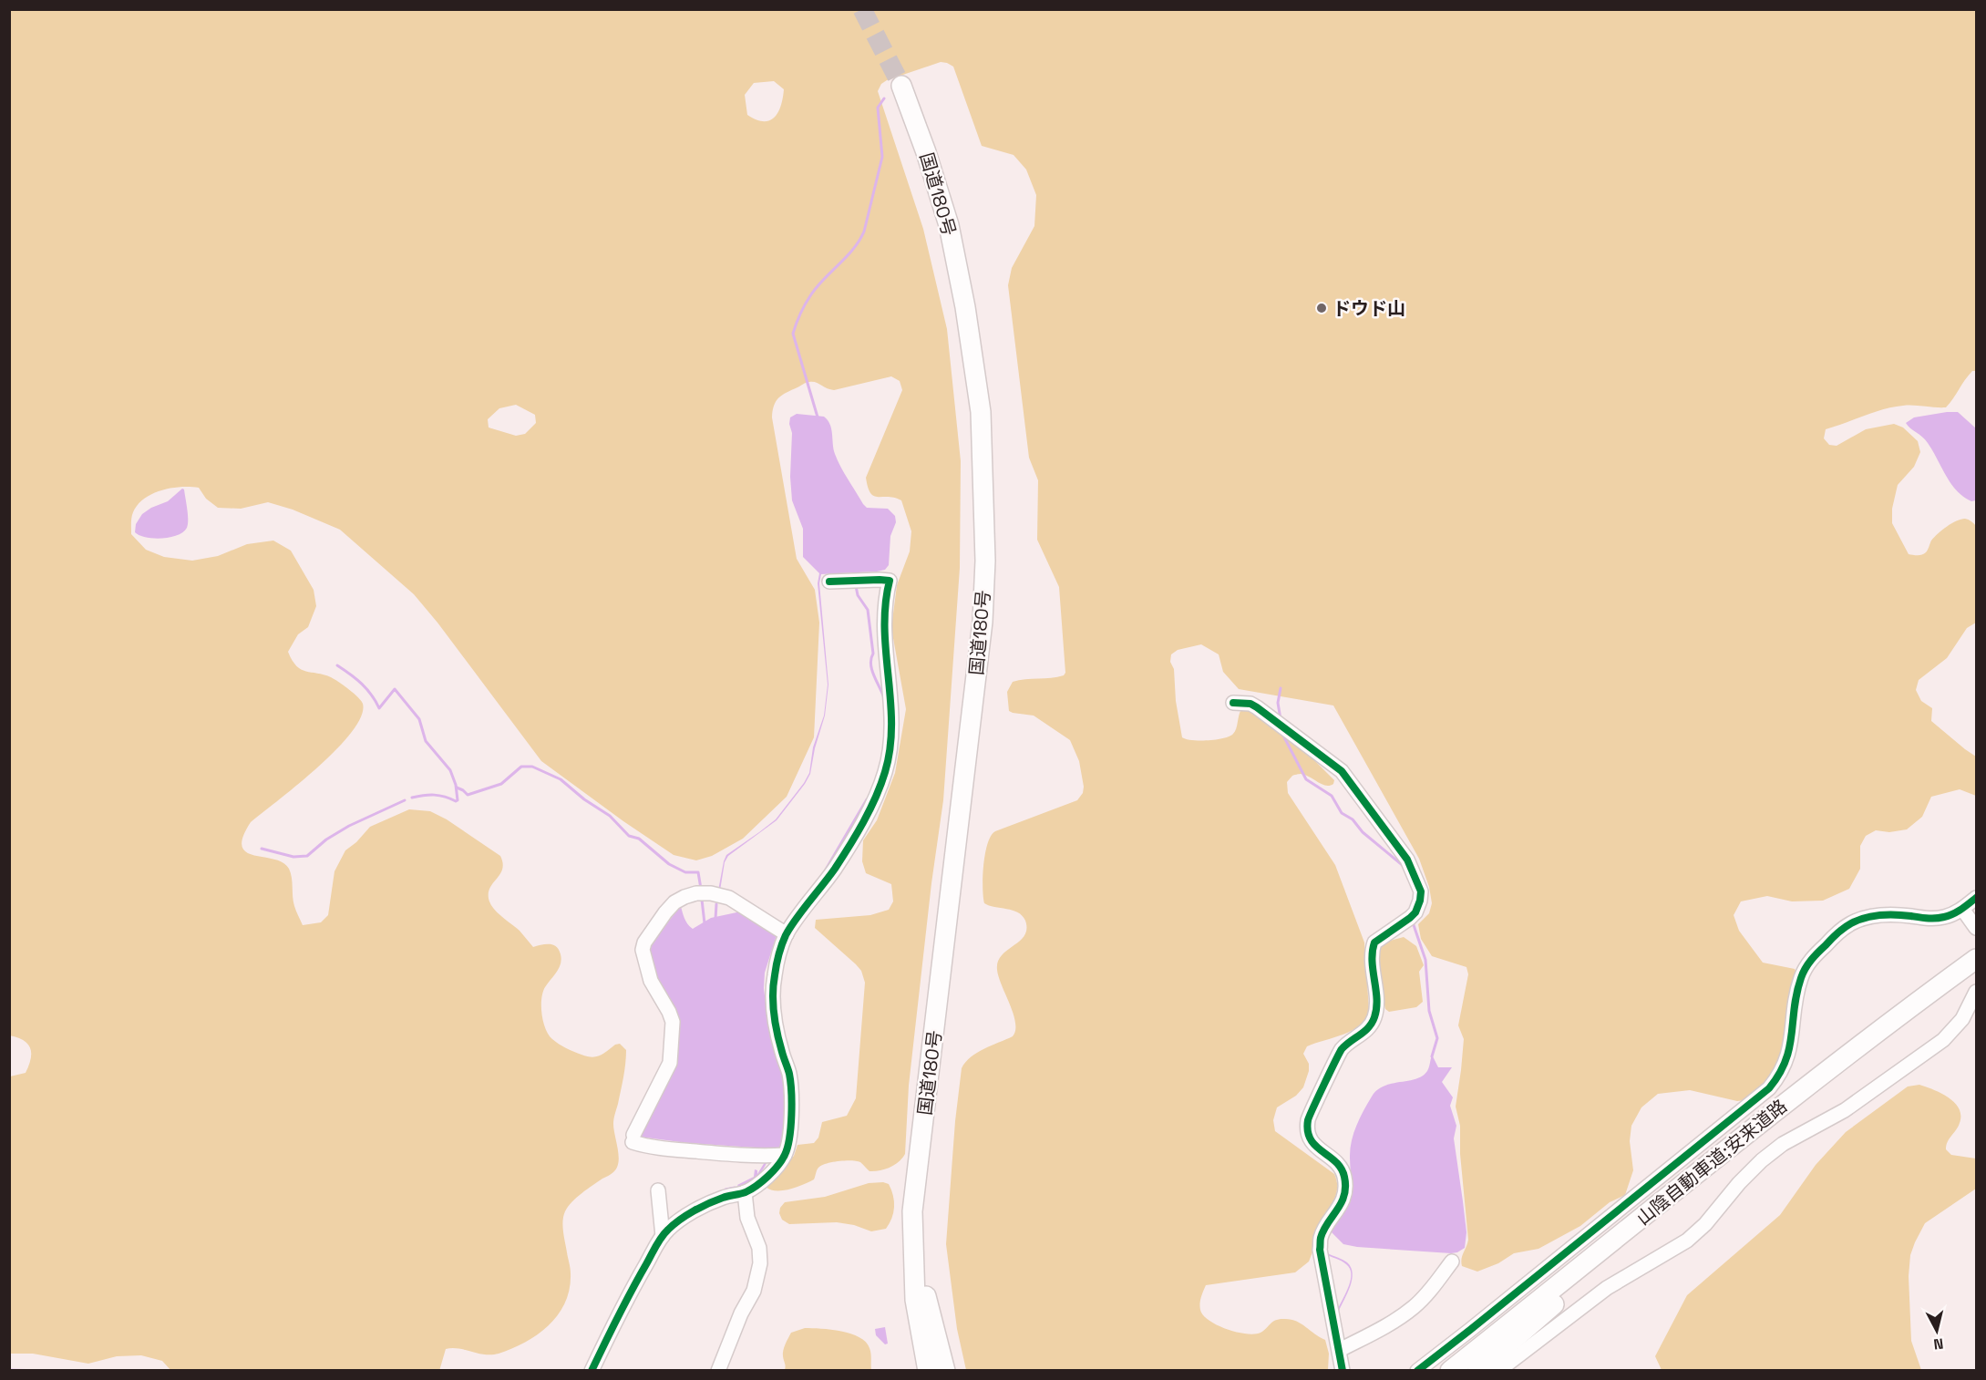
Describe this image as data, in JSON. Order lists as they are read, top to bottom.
{
  "streets": {
    "highway": ["国道180号", "山陰自動車道;安来道路"]
  },
  "places": ["ドウド山"],
  "north": "bottom"
}
